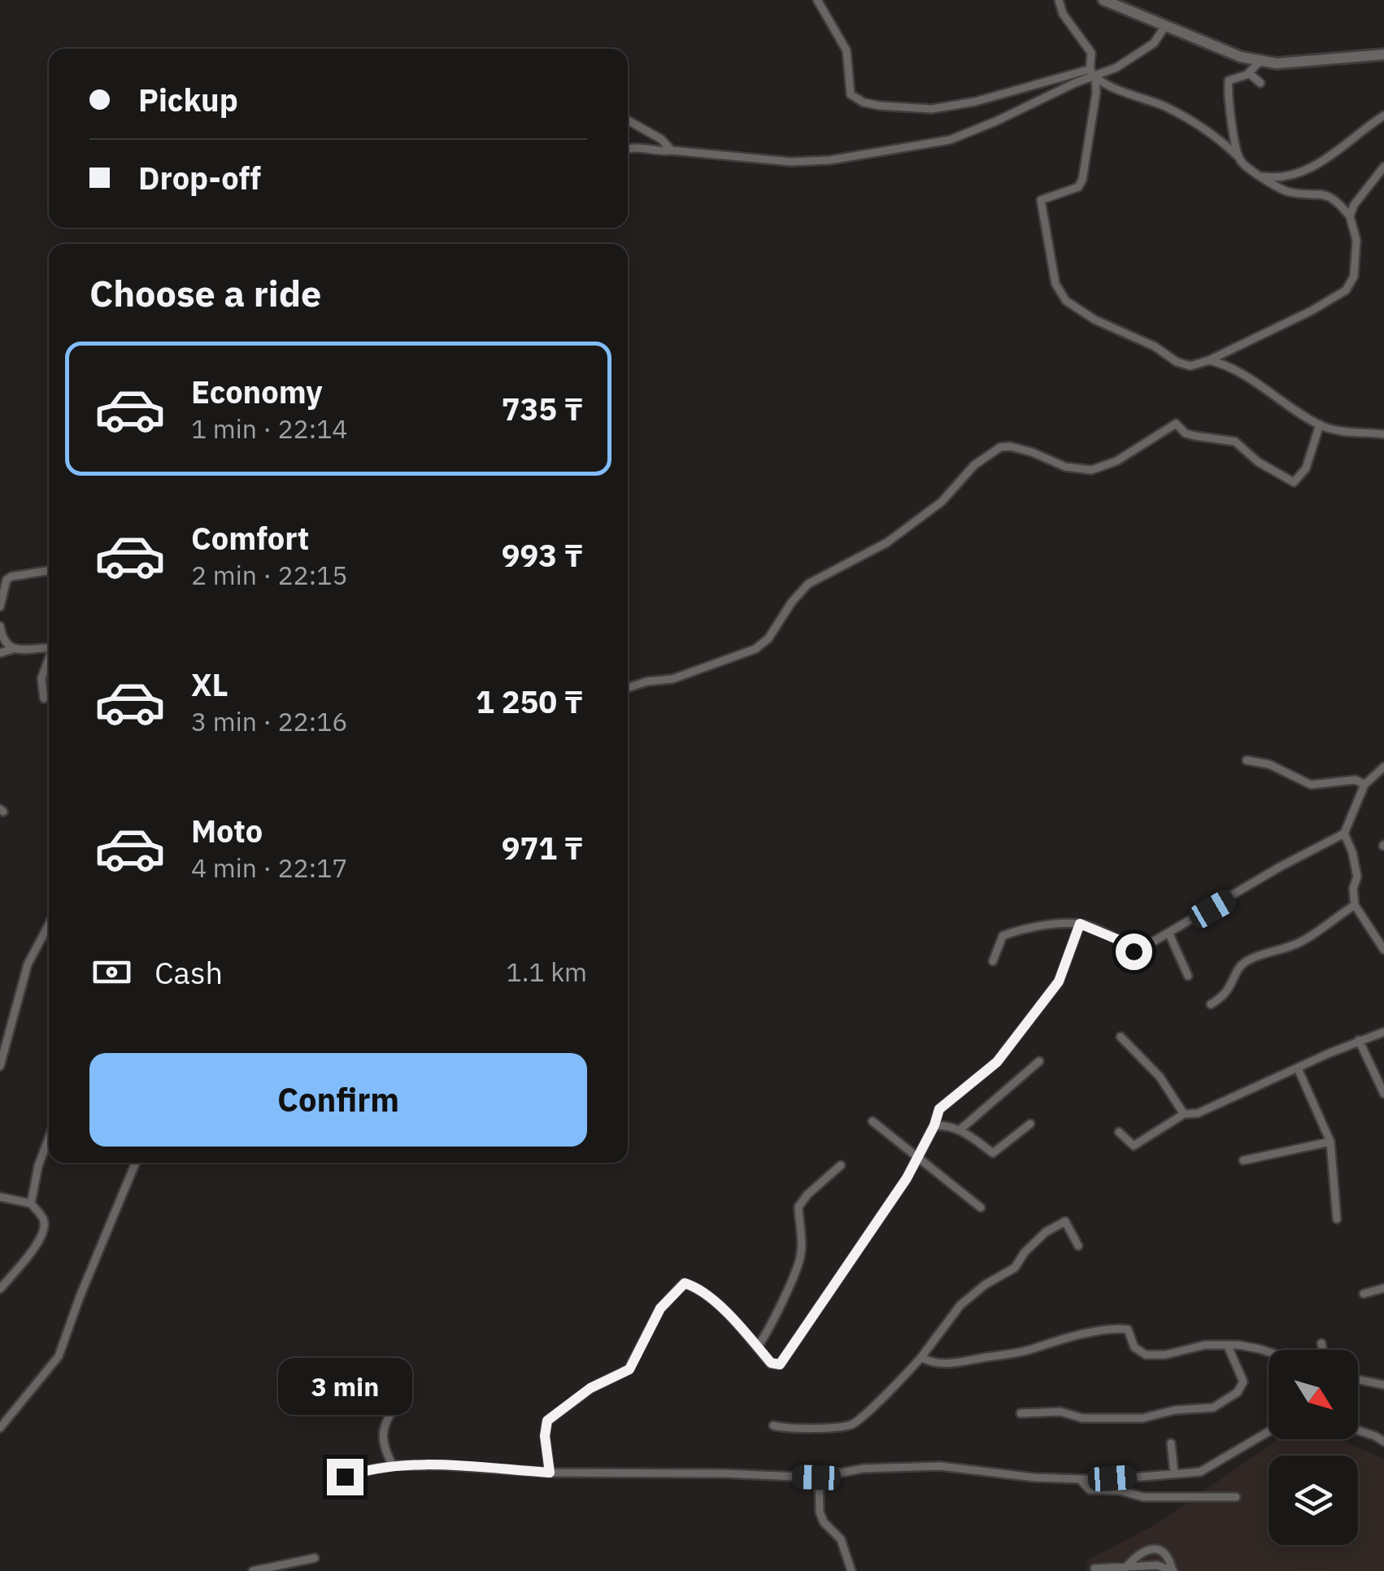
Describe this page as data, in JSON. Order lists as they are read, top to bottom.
{
  "north": "bottom right",
  "page": {
    "banner": ["Pickup", "Drop-off"],
    "heading": "Choose a ride",
    "list": [
      {
        "name": "Economy",
        "note": "1 min · 22:14",
        "value": "735 ₸"
      },
      {
        "name": "Comfort",
        "note": "2 min · 22:15",
        "value": "993 ₸"
      },
      {
        "name": "XL",
        "note": "3 min · 22:16",
        "value": "1 250 ₸"
      },
      {
        "name": "Moto",
        "note": "4 min · 22:17",
        "value": "971 ₸"
      }
    ],
    "pay": ["Cash", "1.1 km"],
    "buttons": "Confirm",
    "bubble": "3 min"
  }
}
